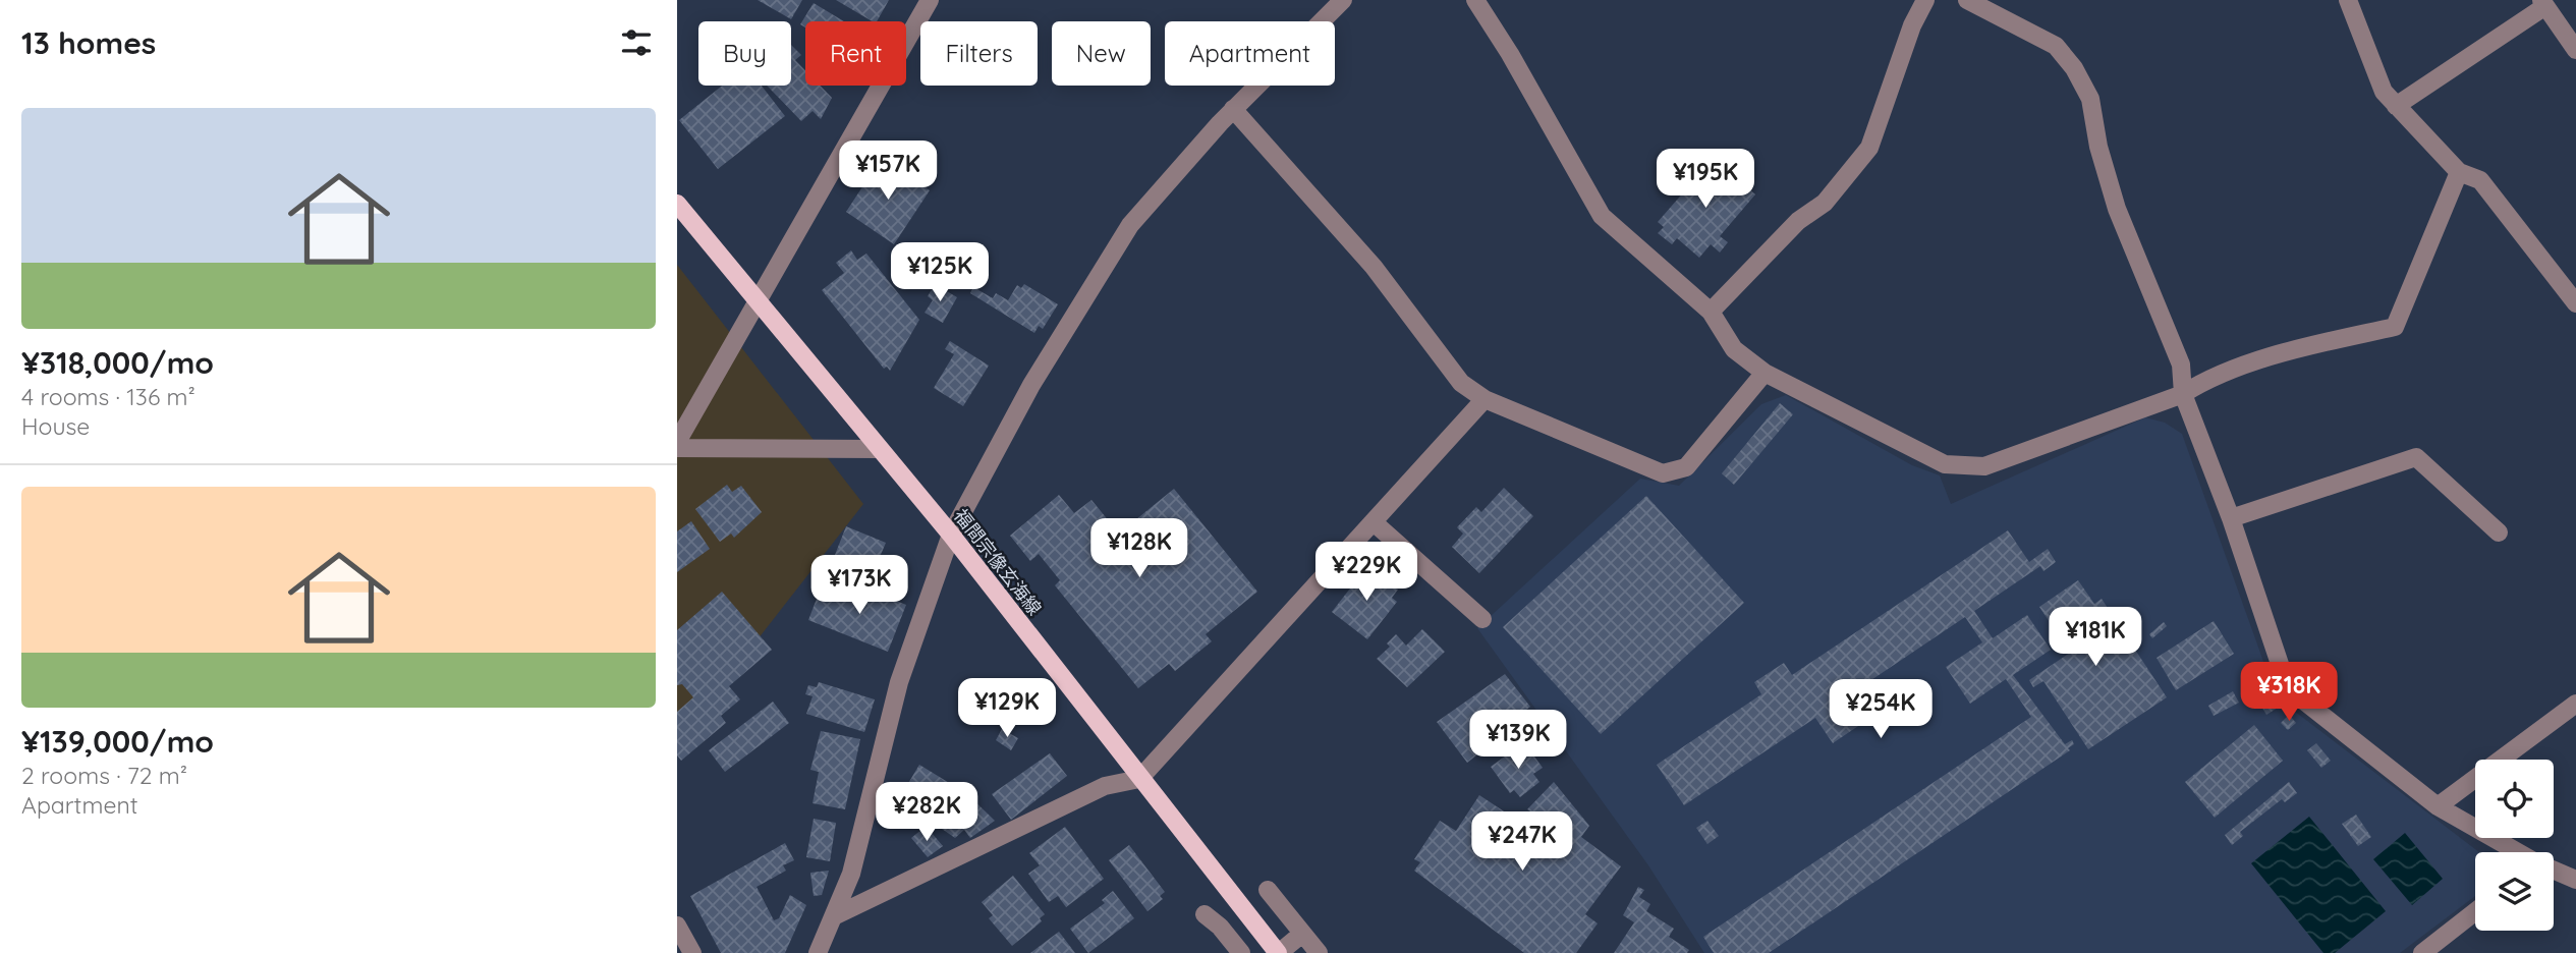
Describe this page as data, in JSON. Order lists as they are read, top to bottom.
{
  "streets": {
    "main road": ["福間宗像玄海線"]
  },
  "page": {
    "heading": "13 homes",
    "chip": [
      "Buy",
      "Rent",
      "Filters",
      "New",
      "Apartment"
    ],
    "list": [
      {
        "name": "¥318,000/mo",
        "note": "4 rooms · 136 m² · House"
      },
      {
        "name": "¥139,000/mo",
        "note": "2 rooms · 72 m² · Apartment"
      }
    ],
    "price": [
      "¥157K",
      "¥195K",
      "¥125K",
      "¥128K",
      "¥229K",
      "¥173K",
      "¥181K",
      "¥318K",
      "¥129K",
      "¥254K",
      "¥139K",
      "¥282K",
      "¥247K"
    ]
  }
}
